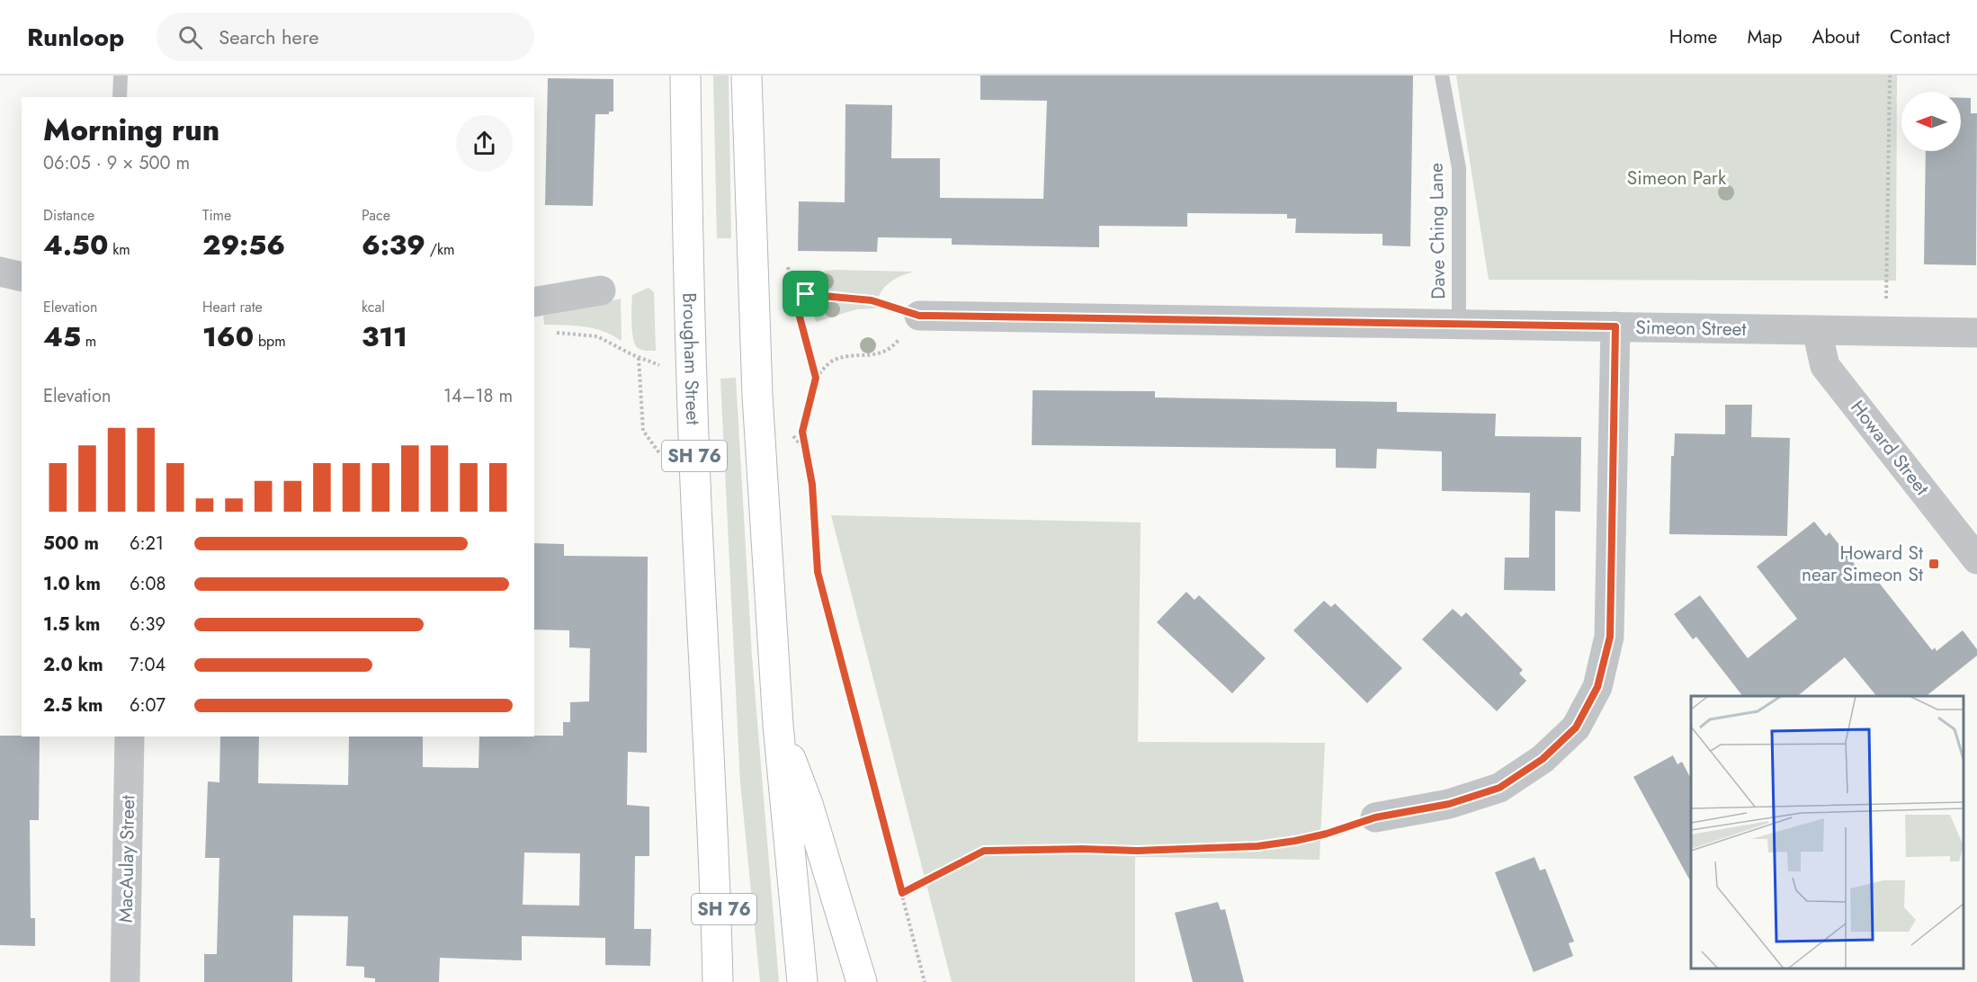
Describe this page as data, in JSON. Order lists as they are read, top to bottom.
{
  "streets": {
    "highway": ["Brougham Street", "SH 76"],
    "street": ["Simeon Street", "Howard Street", "MacAulay Street"],
    "lane": ["Dave Ching Lane"]
  },
  "crossings": [
    ["Dave Ching Lane", "Simeon Street"],
    ["Simeon Street", "Howard Street"],
    ["Brougham Street", "SH 76"]
  ],
  "parks": ["Simeon Park"],
  "places": {
    "transit": ["Howard St near Simeon St"]
  },
  "north": "left",
  "page": {
    "header": "Runloop",
    "search": "Search here",
    "nav": [
      "Home",
      "Map",
      "About",
      "Contact"
    ],
    "heading": ["Morning run", "06:05 · 9 × 500 m"],
    "stats": [
      ["Distance", "4.50 km"],
      ["Time", "29:56"],
      ["Pace", "6:39 /km"],
      ["Elevation", "45 m"],
      ["Heart rate", "160 bpm"],
      ["kcal", "311"]
    ],
    "chart": ["Elevation", "14–18 m"],
    "list": [
      {
        "name": "500 m",
        "note": "6:21"
      },
      {
        "name": "1.0 km",
        "note": "6:08"
      },
      {
        "name": "1.5 km",
        "note": "6:39"
      },
      {
        "name": "2.0 km",
        "note": "7:04"
      },
      {
        "name": "2.5 km",
        "note": "6:07"
      }
    ]
  }
}
